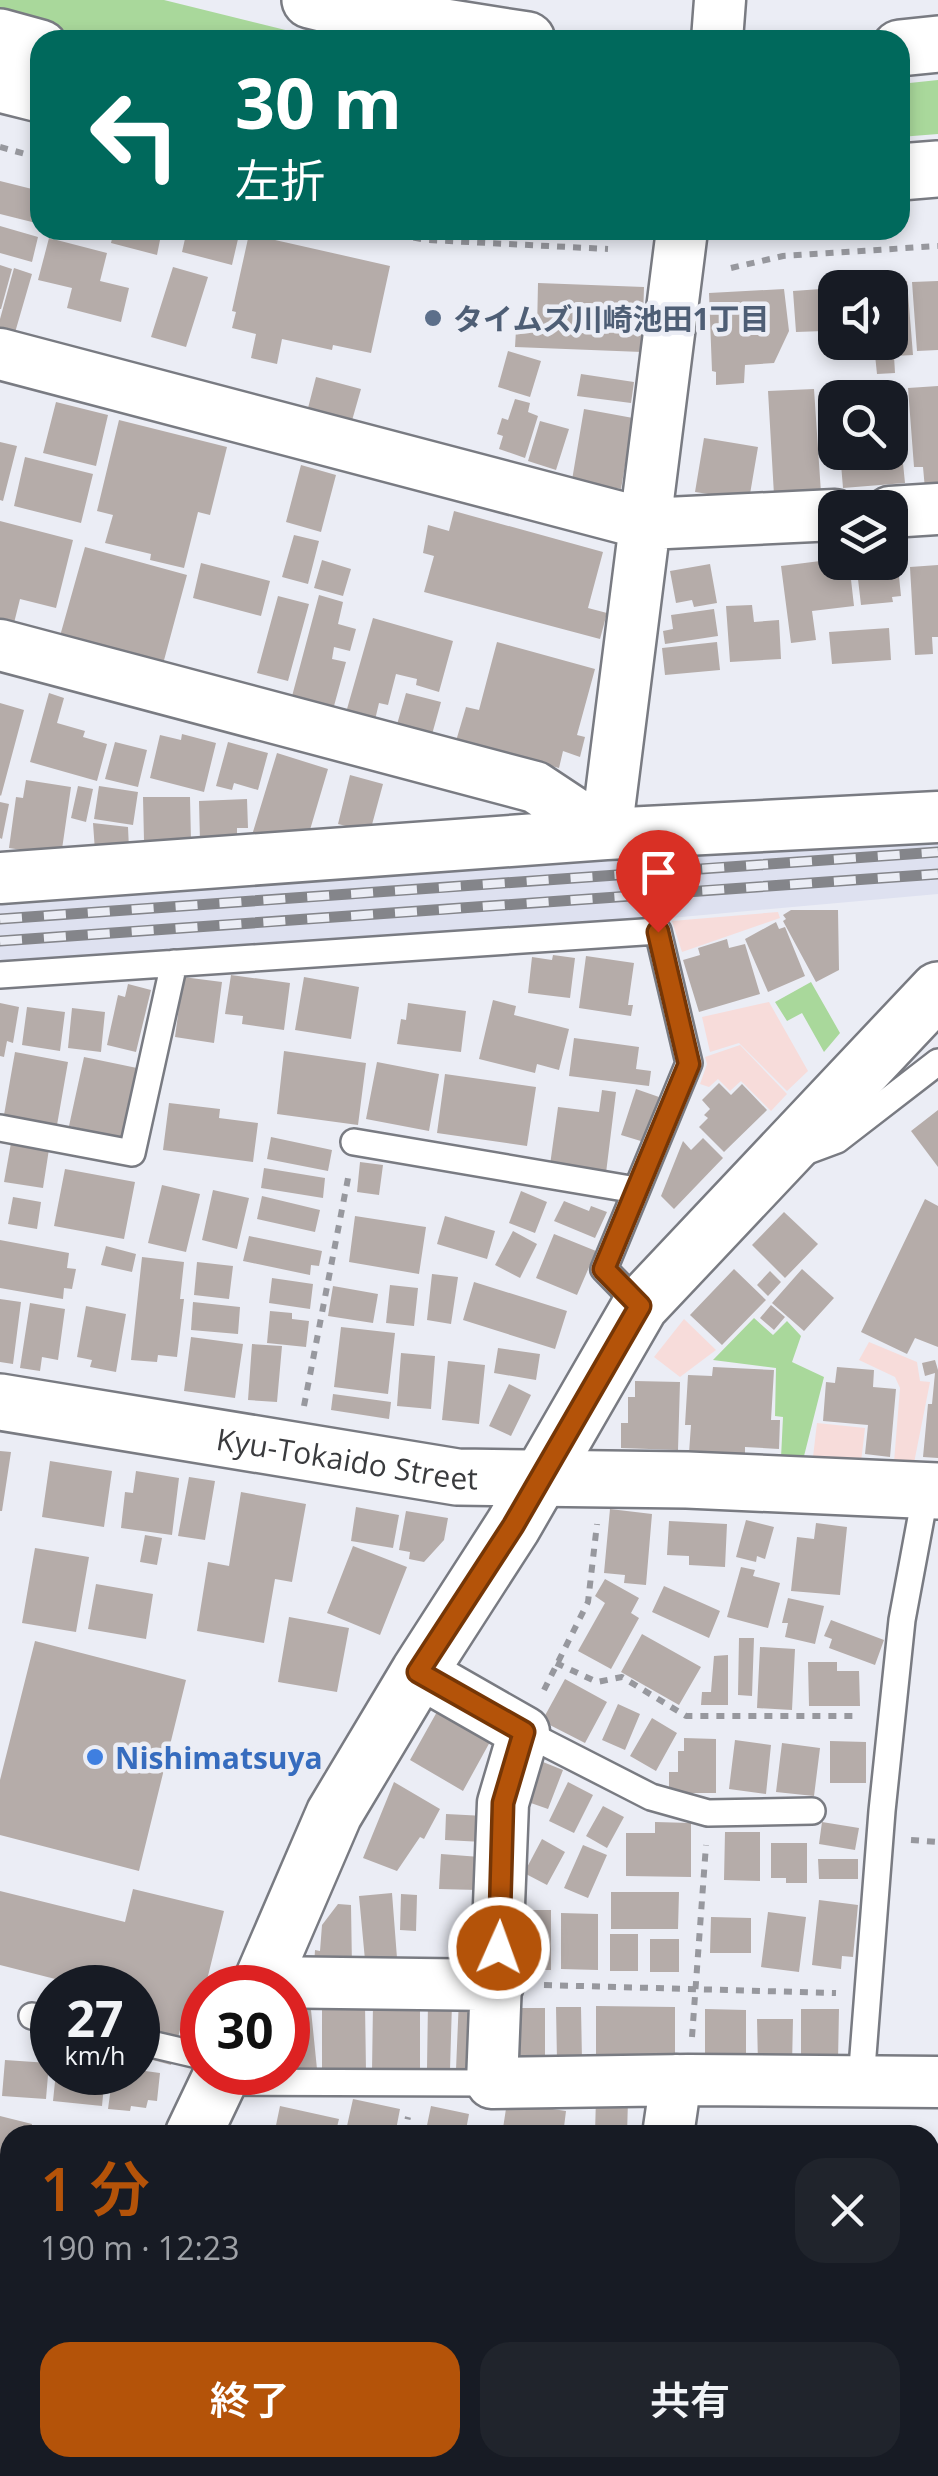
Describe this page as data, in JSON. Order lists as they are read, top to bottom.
{
  "streets": {
    "main road": ["Kyu-Tokaido Street"]
  },
  "places": ["タイムズ川崎池田1丁目", "Nishimatsuya"],
  "page": {
    "turn": ["30 m", "左折"],
    "speed": "27 km/h",
    "limit": "30",
    "heading": ["1 分", "190 m · 12:23"],
    "buttons": ["終了", "共有"]
  }
}
